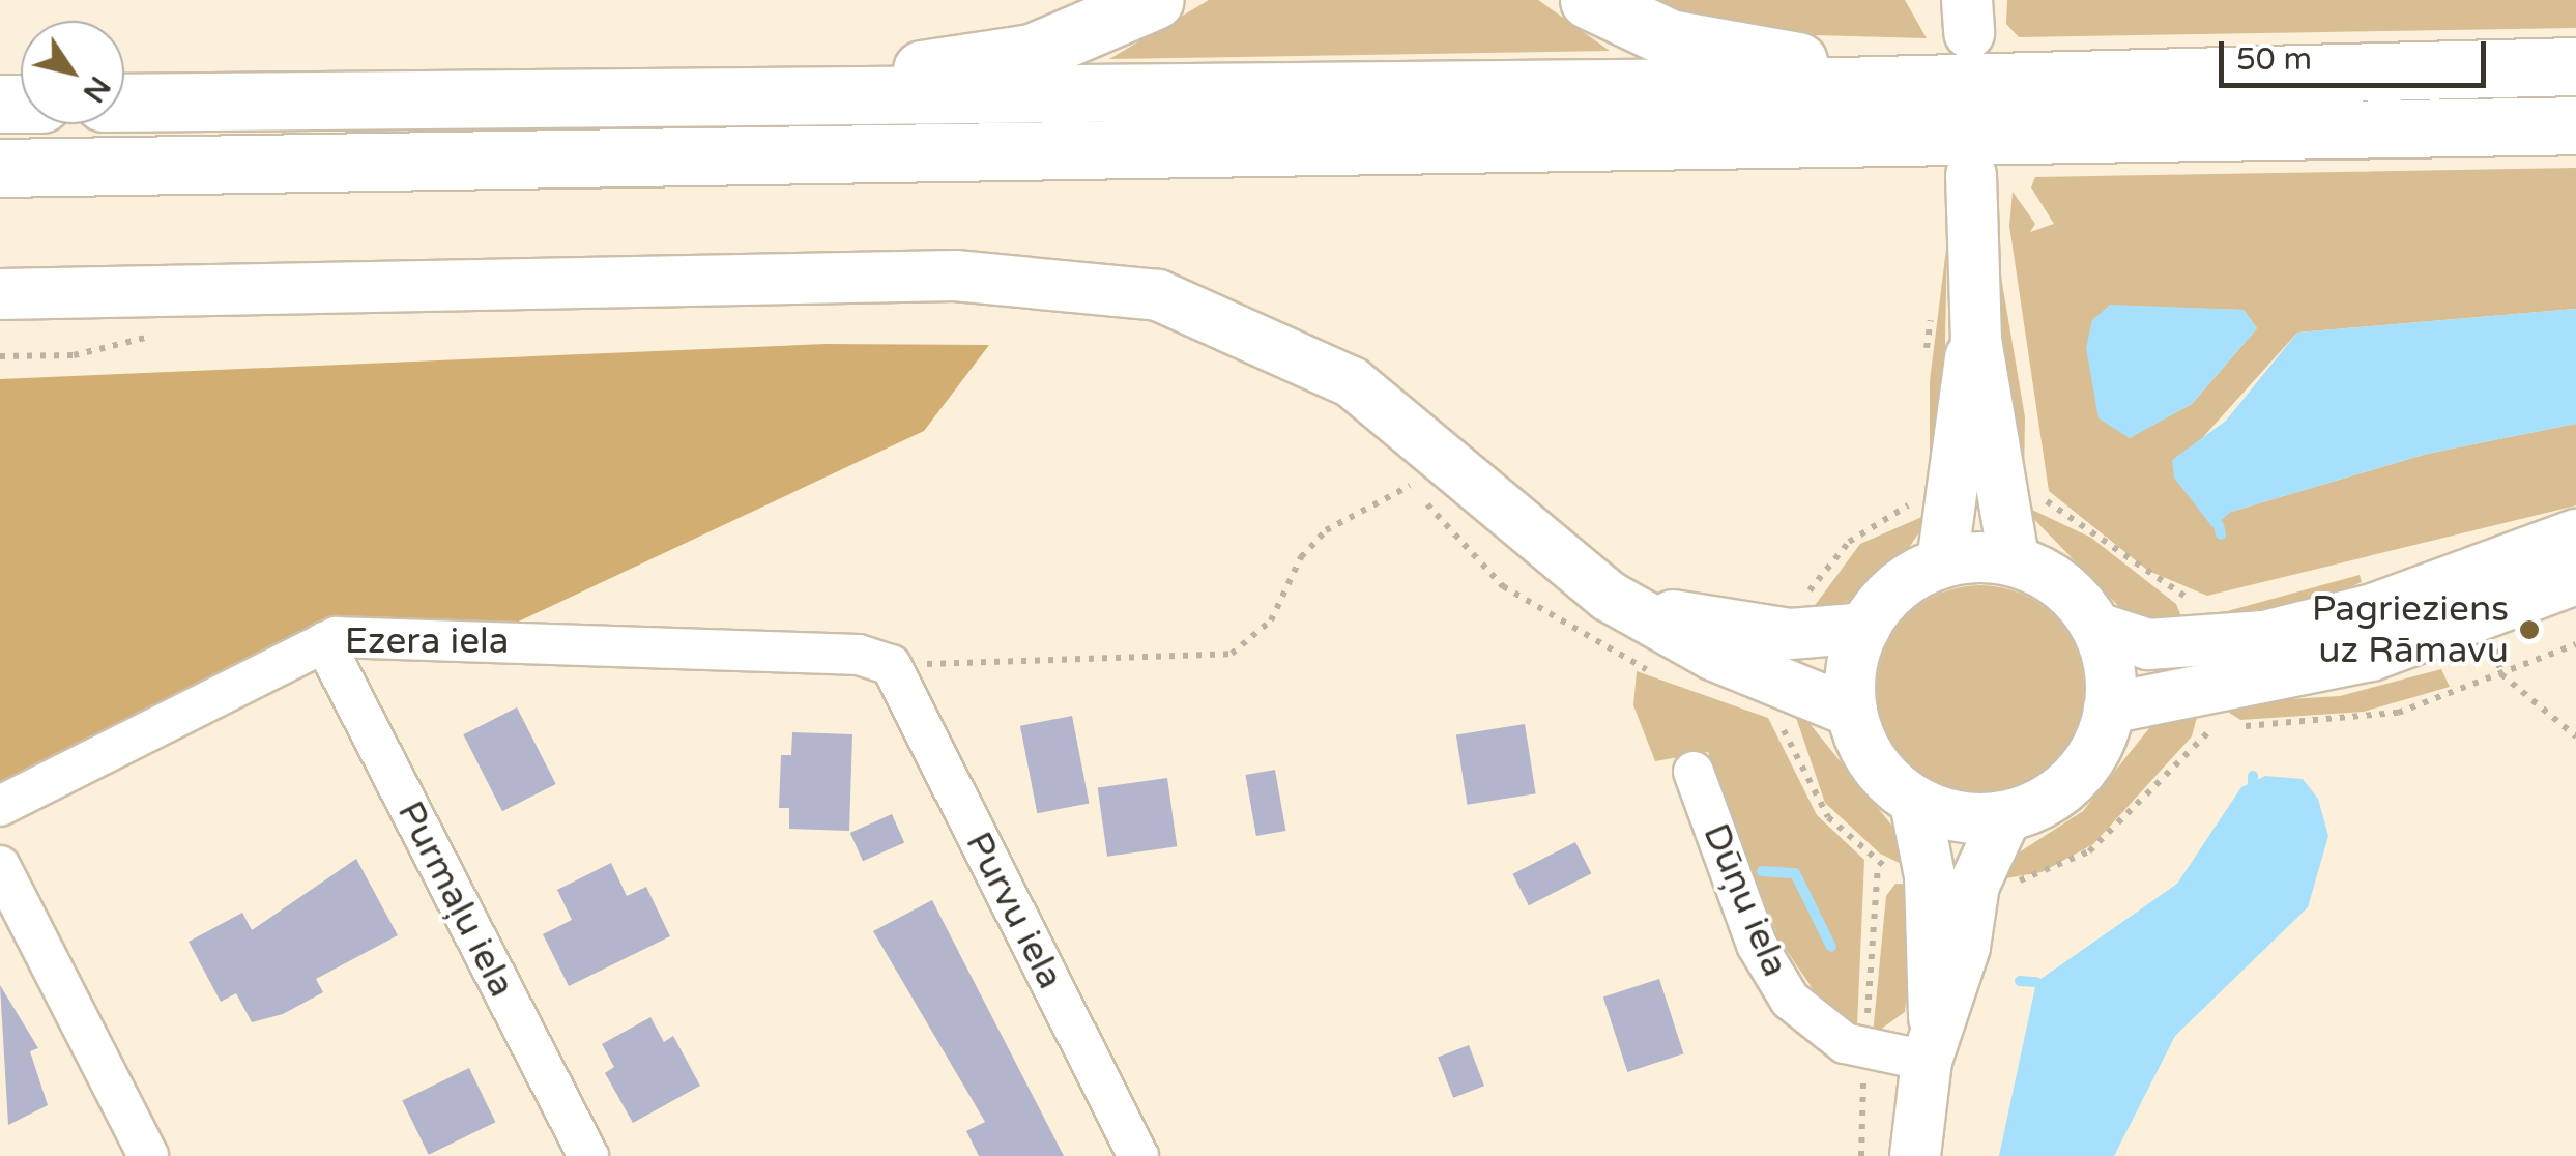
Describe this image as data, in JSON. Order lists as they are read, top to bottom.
{
  "streets": {
    "street": [
      "Ezera iela",
      "Purmaļu iela",
      "Dūņu iela",
      "Purvu iela"
    ]
  },
  "crossings": [
    ["Ezera iela", "Purmaļu iela"],
    ["Ezera iela", "Purvu iela"]
  ],
  "places": ["Pagrieziens uz Rāmavu"],
  "scale_bar": "50 m",
  "north": "bottom right"
}
